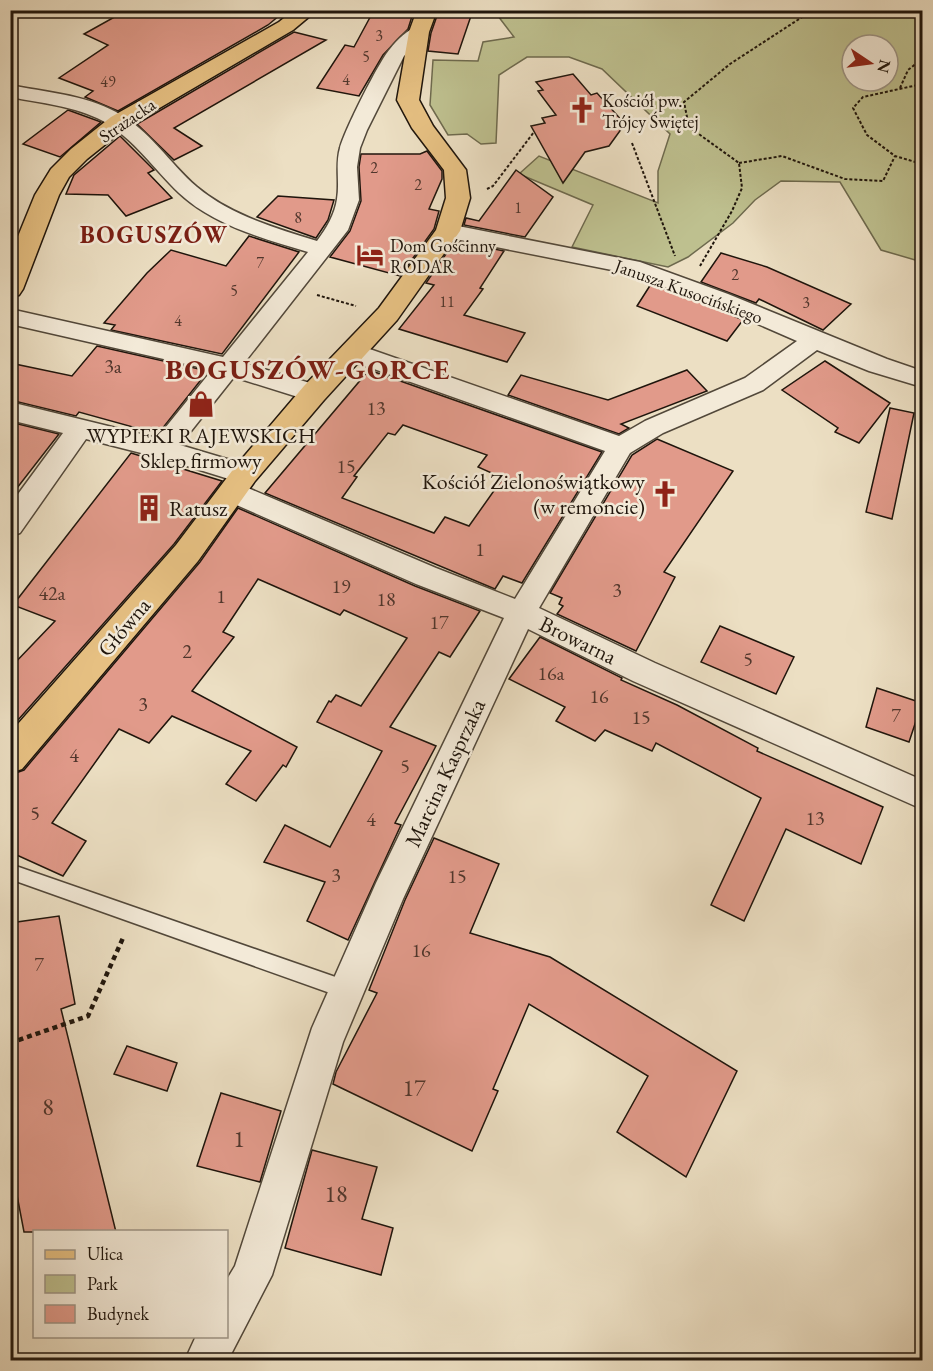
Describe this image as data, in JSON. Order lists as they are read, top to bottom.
{
  "streets": {
    "main road": ["Strażacka", "Główna"],
    "street": ["Janusza Kusocińskiego", "Browarna", "Marcina Kasprzaka"]
  },
  "crossings": [
    ["Janusza Kusocińskiego", "Główna"],
    ["Janusza Kusocińskiego", "Marcina Kasprzaka"],
    ["Główna", "Browarna"],
    ["Browarna", "Marcina Kasprzaka"]
  ],
  "districts": ["BOGUSZÓW", "BOGUSZÓW-GORCE"],
  "places": {
    "church": ["Kościół pw. Trójcy Świętej", "Kościół Zielonoświątkowy (w remoncie)"],
    "hotel": ["Dom Gościnny RODAR"],
    "shop": ["WYPIEKI RAJEWSKICH Sklep firmowy"],
    "building": ["Ratusz"]
  },
  "house_numbers": [
    "3",
    "5",
    "4",
    "49",
    "2",
    "2",
    "1",
    "8",
    "7",
    "2",
    "5",
    "11",
    "3",
    "4",
    "3a",
    "13",
    "15",
    "1",
    "19",
    "3",
    "42a",
    "1",
    "18",
    "17",
    "2",
    "5",
    "16a",
    "16",
    "3",
    "7",
    "15",
    "4",
    "5",
    "5",
    "13",
    "4",
    "3",
    "15",
    "16",
    "7",
    "17",
    "8",
    "1",
    "18"
  ],
  "legend": ["Ulica", "Park", "Budynek"],
  "north": "right"
}
